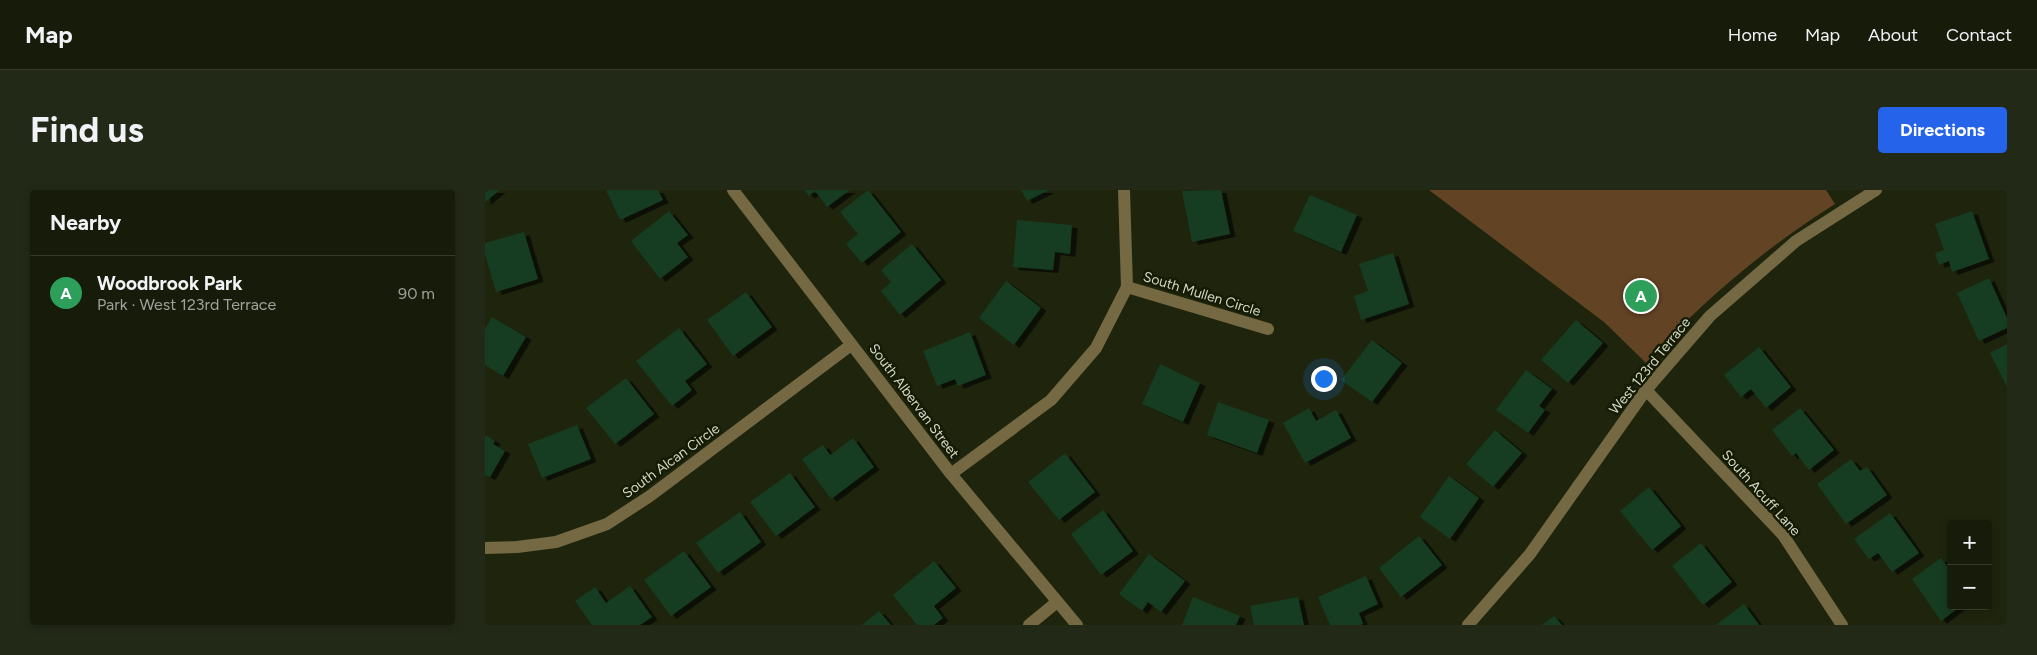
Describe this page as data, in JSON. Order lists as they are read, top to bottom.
{
  "streets": {
    "street": [
      "South Mullen Circle",
      "West 123rd Terrace",
      "South Albervan Street",
      "South Alcan Circle",
      "South Acuff Lane"
    ]
  },
  "crossings": [
    ["South Mullen Circle", "South Albervan Street"],
    ["West 123rd Terrace", "South Acuff Lane"],
    ["South Albervan Street", "South Alcan Circle"]
  ],
  "page": {
    "header": "Map",
    "nav": [
      "Home",
      "Map",
      "About",
      "Contact"
    ],
    "buttons": "Directions",
    "title": "Find us",
    "heading": "Nearby",
    "list": [
      {
        "mark": "A",
        "name": "Woodbrook Park",
        "note": "Park · West 123rd Terrace",
        "value": "90 m"
      }
    ],
    "pins": "A",
    "map_buttons": ["+", "−"]
  }
}
